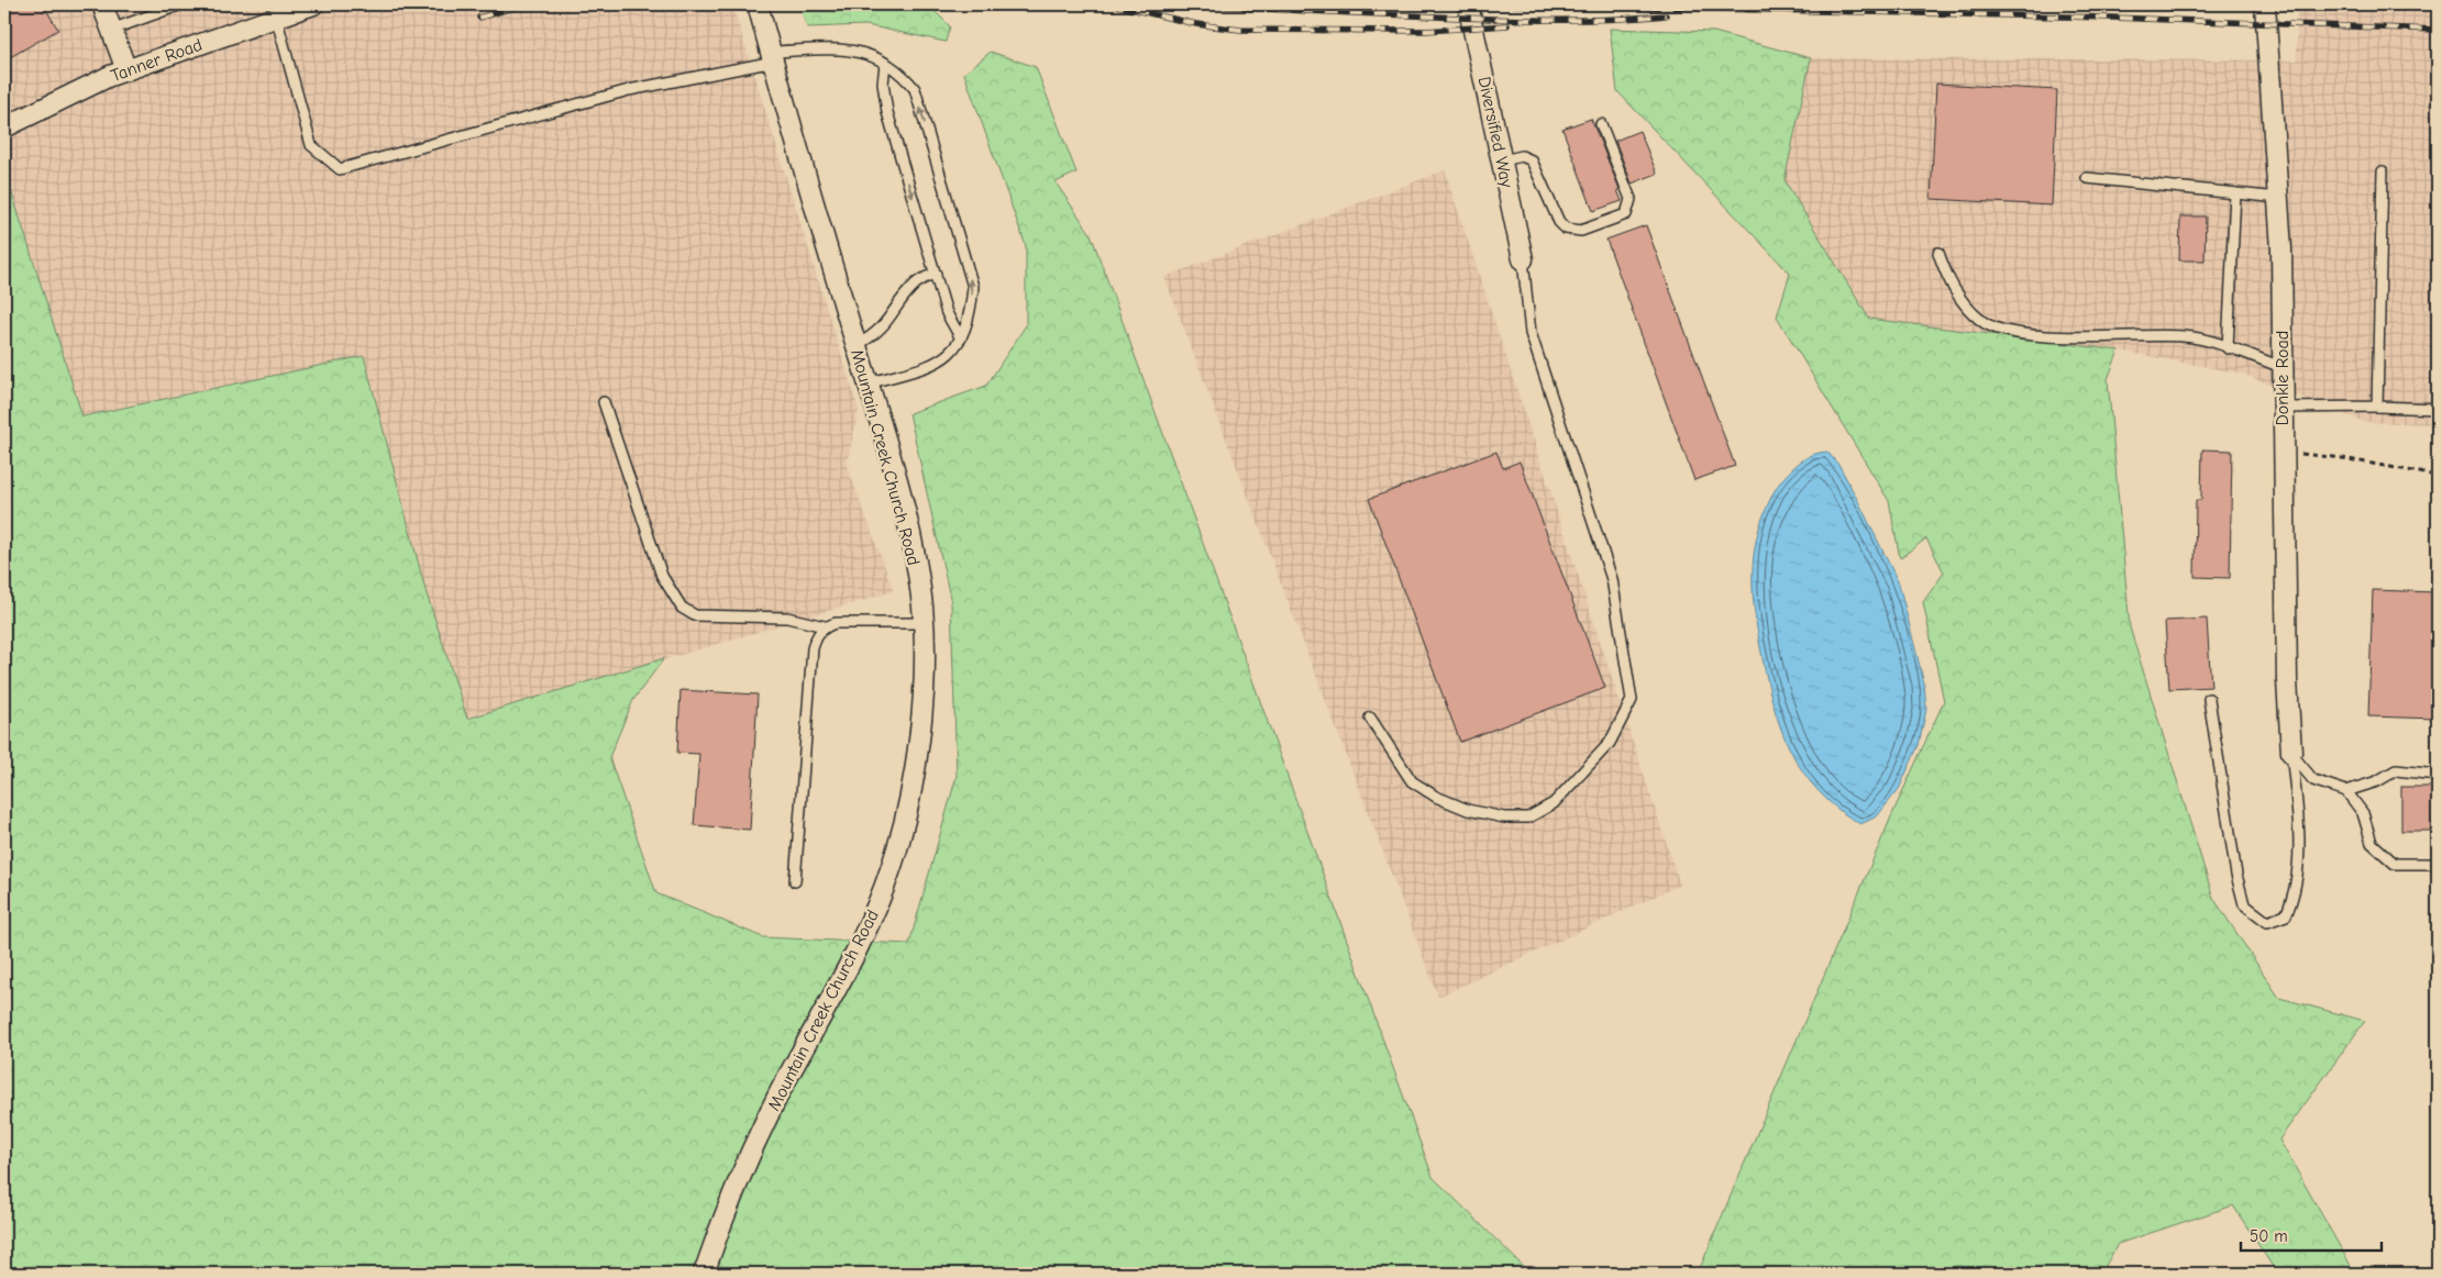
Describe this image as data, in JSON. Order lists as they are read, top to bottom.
{
  "streets": {
    "street": [
      "Tanner Road",
      "Diversified Way",
      "Donkle Road",
      "Mountain Creek Church Road"
    ]
  },
  "scale_bar": "50 m"
}
